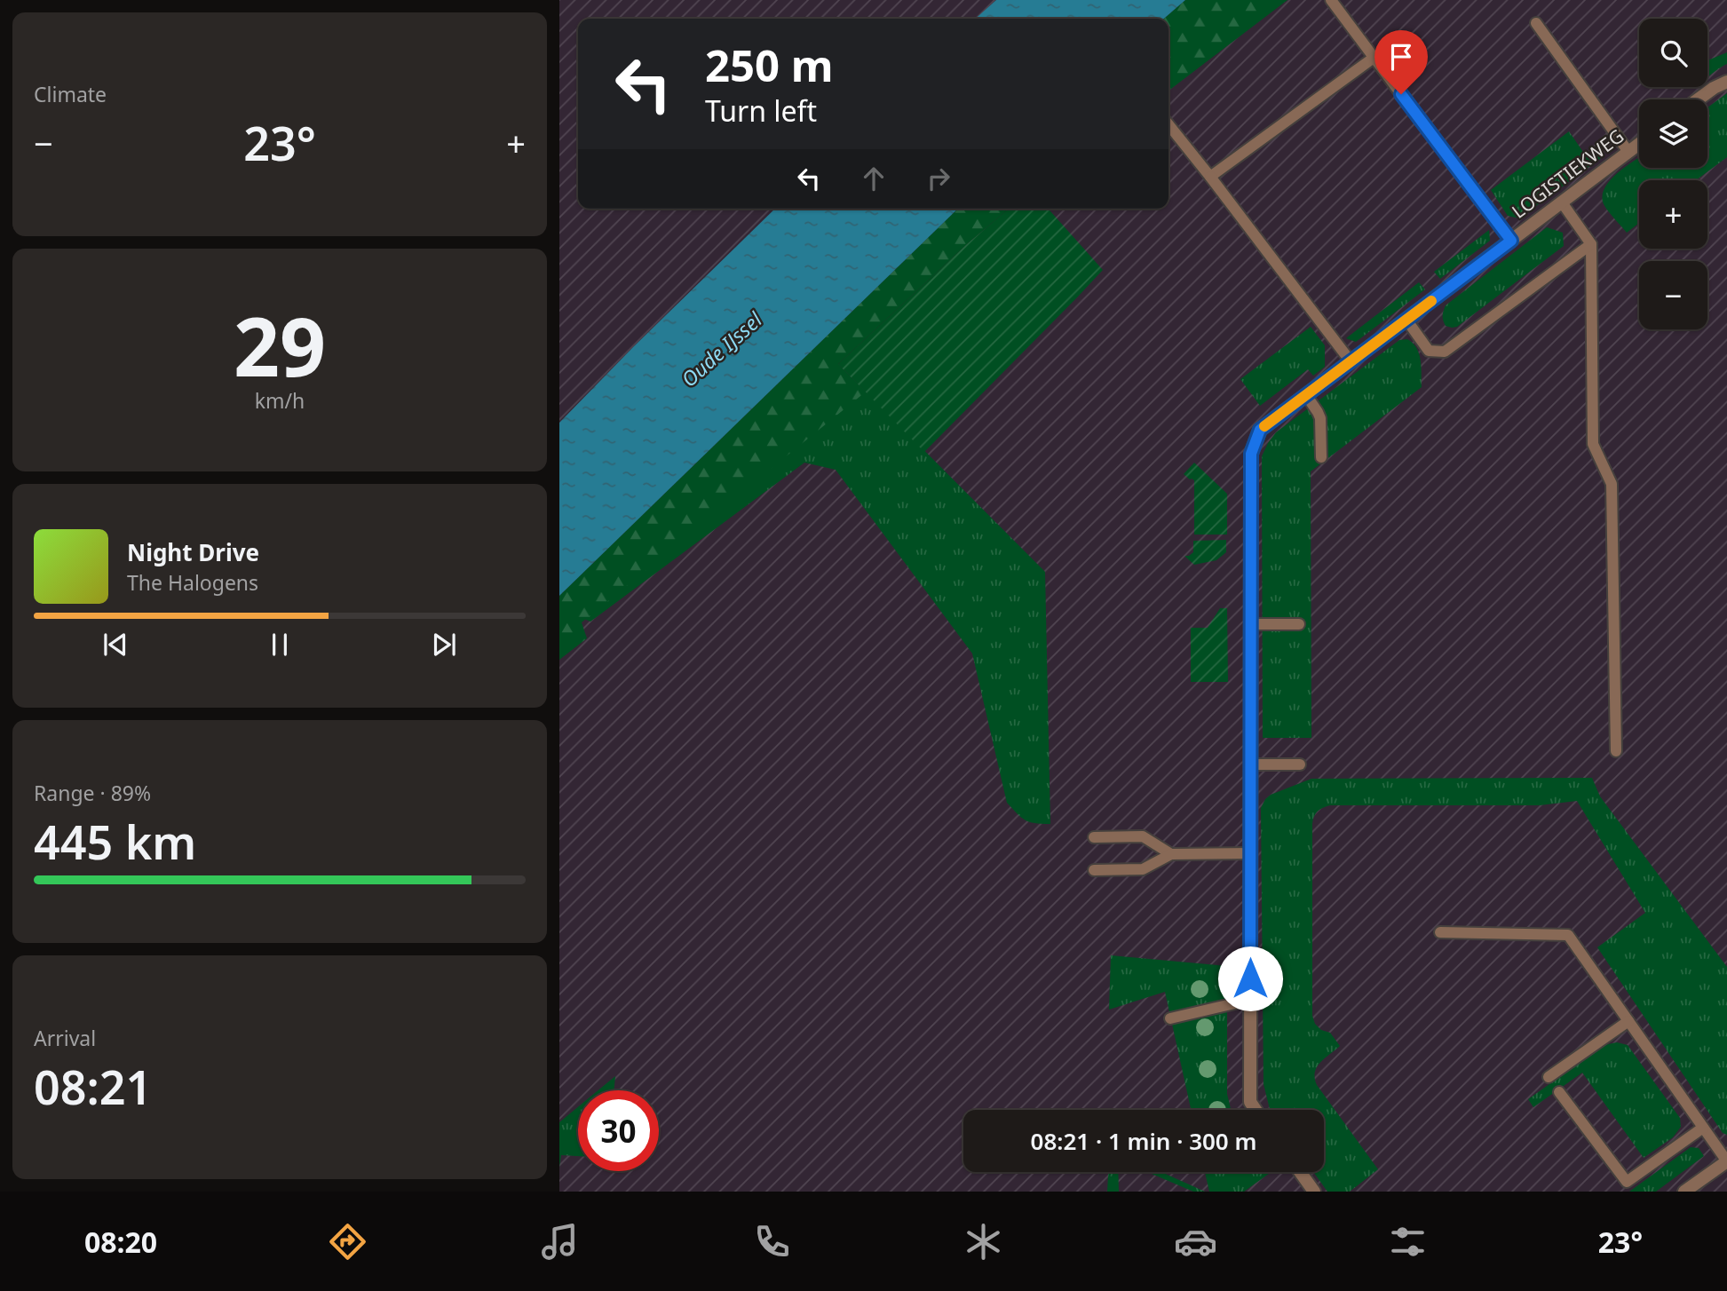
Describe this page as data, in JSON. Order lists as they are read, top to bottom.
{
  "streets": {
    "street": ["LOGISTIEKWEG"]
  },
  "water": ["Oude IJssel"],
  "page": {
    "tile": [
      "Climate",
      ["29", "km/h"],
      ["Range · 89%", "445 km"],
      ["Arrival", "08:21"]
    ],
    "map_buttons": ["+", "−"],
    "turn": ["250 m", "Turn left"],
    "heat": ["−", "23°", "+"],
    "song": ["Night Drive", "The Halogens"],
    "limit": "30",
    "trip": "08:21 · 1 min · 300 m",
    "tabs": ["08:20", "23°"]
  }
}
